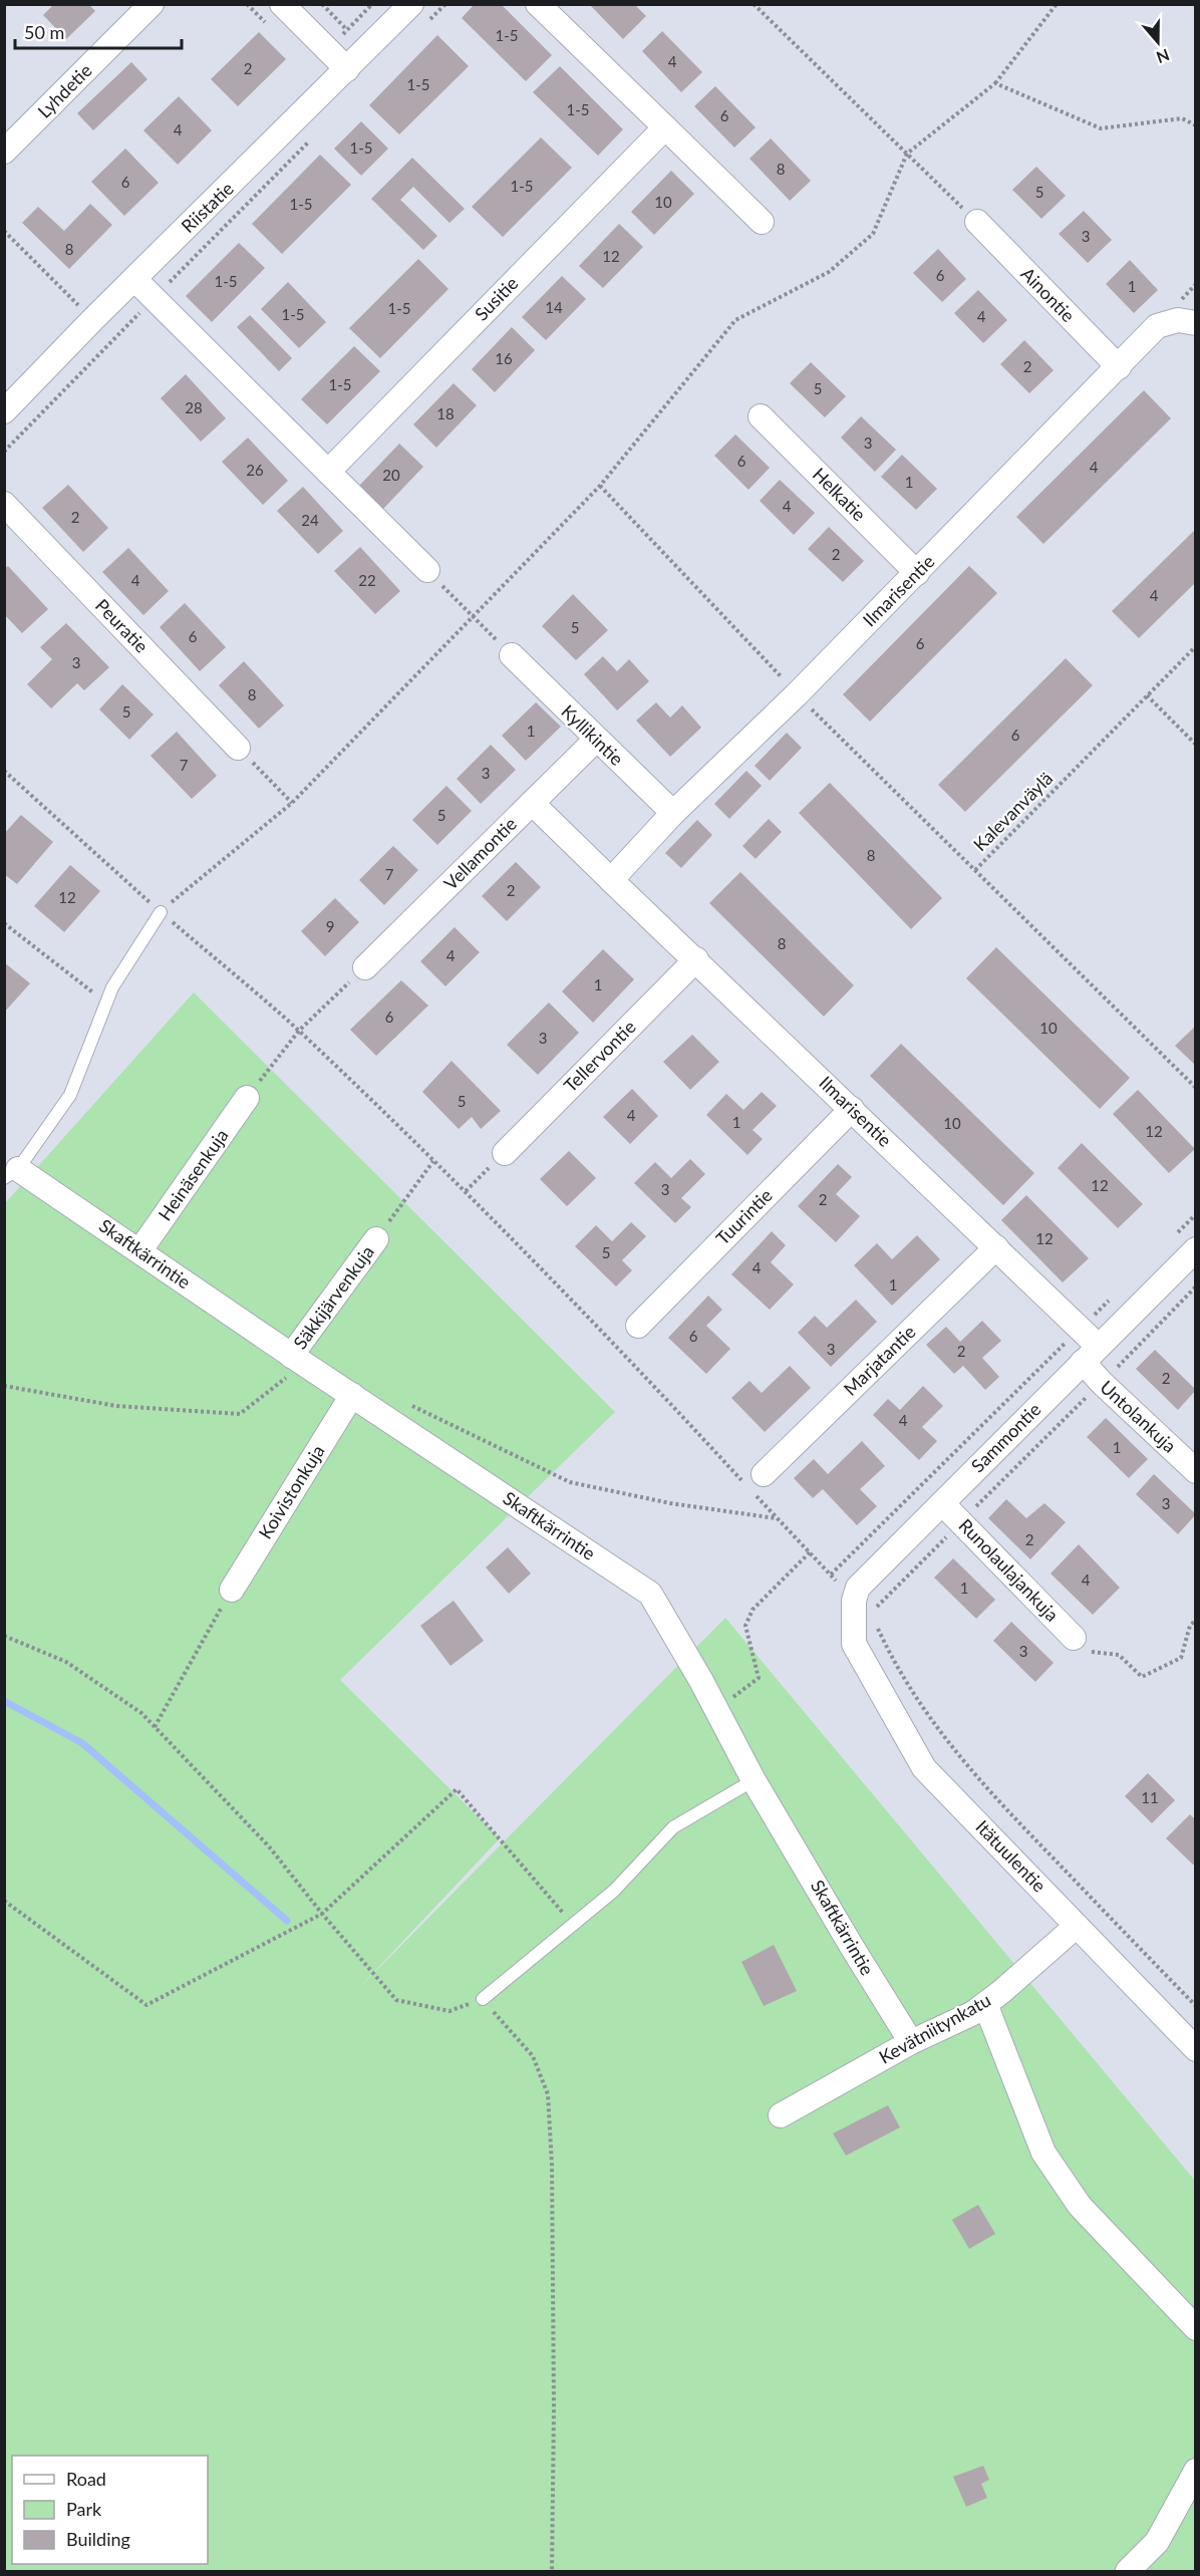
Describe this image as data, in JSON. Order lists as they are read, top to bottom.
{
  "streets": {
    "street": [
      "Lyhdetie",
      "Riistatie",
      "Ainontie",
      "Susitie",
      "Helkatie",
      "Ilmarisentie",
      "Peuratie",
      "Kyllikintie",
      "Vellamontie",
      "Tellervontie",
      "Heinäsenkuja",
      "Tuurintie",
      "Skaftkärrintie",
      "Säkkijärvenkuja",
      "Marjatantie",
      "Untolankuja",
      "Sammontie",
      "Koivistonkuja",
      "Runolaulajankuja",
      "Itätuulentie",
      "Kevätniitynkatu"
    ],
    "path": ["Kalevanväylä"]
  },
  "crossings": [
    ["Ainontie", "Ilmarisentie"],
    ["Helkatie", "Ilmarisentie"],
    ["Ilmarisentie", "Kyllikintie"],
    ["Ilmarisentie", "Kalevanväylä"],
    ["Ilmarisentie", "Vellamontie"],
    ["Ilmarisentie", "Tellervontie"],
    ["Ilmarisentie", "Tuurintie"],
    ["Ilmarisentie", "Marjatantie"],
    ["Ilmarisentie", "Untolankuja"],
    ["Ilmarisentie", "Sammontie"],
    ["Kyllikintie", "Vellamontie"],
    ["Heinäsenkuja", "Skaftkärrintie"],
    ["Skaftkärrintie", "Säkkijärvenkuja"],
    ["Skaftkärrintie", "Koivistonkuja"],
    ["Skaftkärrintie", "Kevätniitynkatu"],
    ["Untolankuja", "Sammontie"],
    ["Sammontie", "Runolaulajankuja"],
    ["Sammontie", "Itätuulentie"],
    ["Itätuulentie", "Kevätniitynkatu"]
  ],
  "house_numbers": [
    "1-5",
    "4",
    "2",
    "1-5",
    "1-5",
    "6",
    "4",
    "1-5",
    "8",
    "6",
    "1-5",
    "5",
    "10",
    "1-5",
    "3",
    "8",
    "12",
    "6",
    "1-5",
    "1",
    "14",
    "1-5",
    "1-5",
    "4",
    "16",
    "2",
    "1-5",
    "5",
    "28",
    "18",
    "3",
    "6",
    "4",
    "26",
    "20",
    "1",
    "4",
    "2",
    "24",
    "2",
    "4",
    "22",
    "4",
    "5",
    "6",
    "6",
    "3",
    "8",
    "5",
    "1",
    "6",
    "7",
    "3",
    "5",
    "8",
    "7",
    "2",
    "12",
    "9",
    "8",
    "4",
    "1",
    "6",
    "10",
    "3",
    "5",
    "4",
    "1",
    "10",
    "12",
    "12",
    "3",
    "2",
    "12",
    "5",
    "4",
    "1",
    "6",
    "3",
    "2",
    "2",
    "4",
    "1",
    "3",
    "2",
    "4",
    "1",
    "3",
    "11"
  ],
  "legend": ["Road", "Park", "Building"],
  "scale_bar": "50 m",
  "north": "bottom"
}
